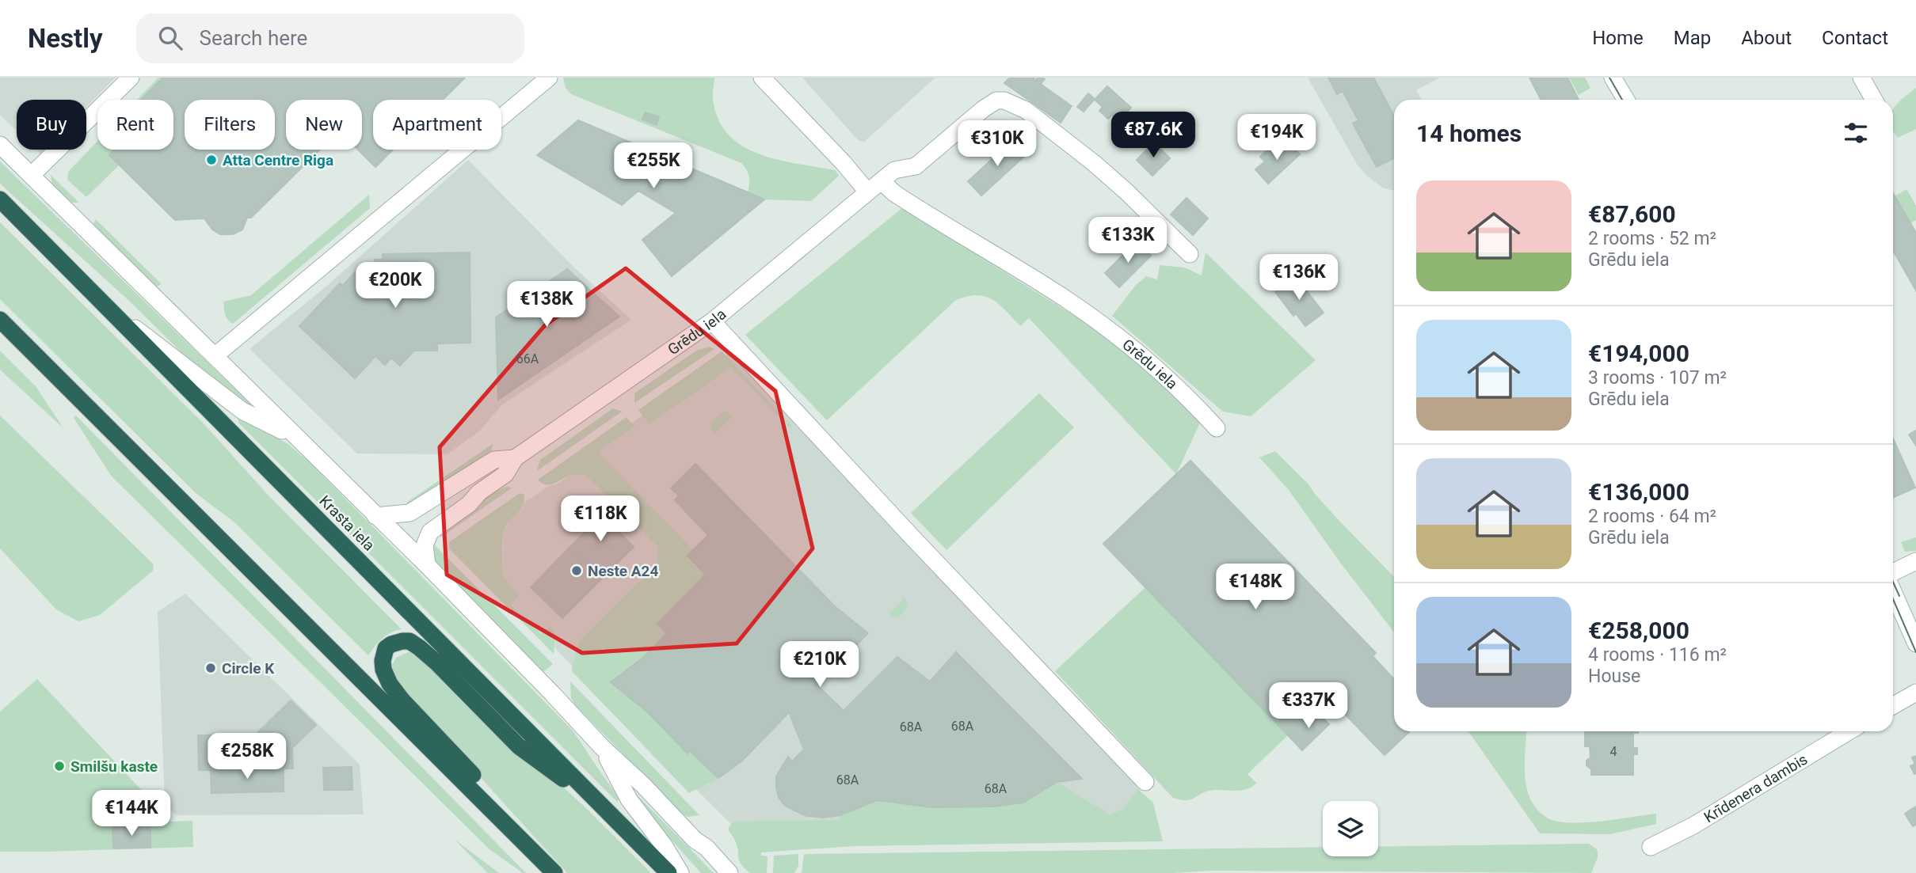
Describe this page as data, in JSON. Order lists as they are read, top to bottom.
{
  "streets": {
    "highway": ["Krasta iela"],
    "street": ["Grēdu iela", "Krīdenera dambis"]
  },
  "places": [
    "Atta Centre Riga",
    "Neste A24",
    "Circle K",
    "Smilšu kaste"
  ],
  "house_numbers": [
    "66A",
    "68A",
    "68A",
    "4",
    "68A",
    "68A"
  ],
  "page": {
    "header": "Nestly",
    "search": "Search here",
    "nav": [
      "Home",
      "Map",
      "About",
      "Contact"
    ],
    "chip": [
      "Buy",
      "Rent",
      "Filters",
      "New",
      "Apartment"
    ],
    "heading": "14 homes",
    "price": [
      "€87.6K",
      "€194K",
      "€310K",
      "€255K",
      "€133K",
      "€136K",
      "€200K",
      "€138K",
      "€118K",
      "€148K",
      "€210K",
      "€337K",
      "€258K",
      "€144K"
    ],
    "list": [
      {
        "name": "€87,600",
        "note": "2 rooms · 52 m² · Grēdu iela"
      },
      {
        "name": "€194,000",
        "note": "3 rooms · 107 m² · Grēdu iela"
      },
      {
        "name": "€136,000",
        "note": "2 rooms · 64 m² · Grēdu iela"
      },
      {
        "name": "€258,000",
        "note": "4 rooms · 116 m² · House"
      }
    ]
  }
}
